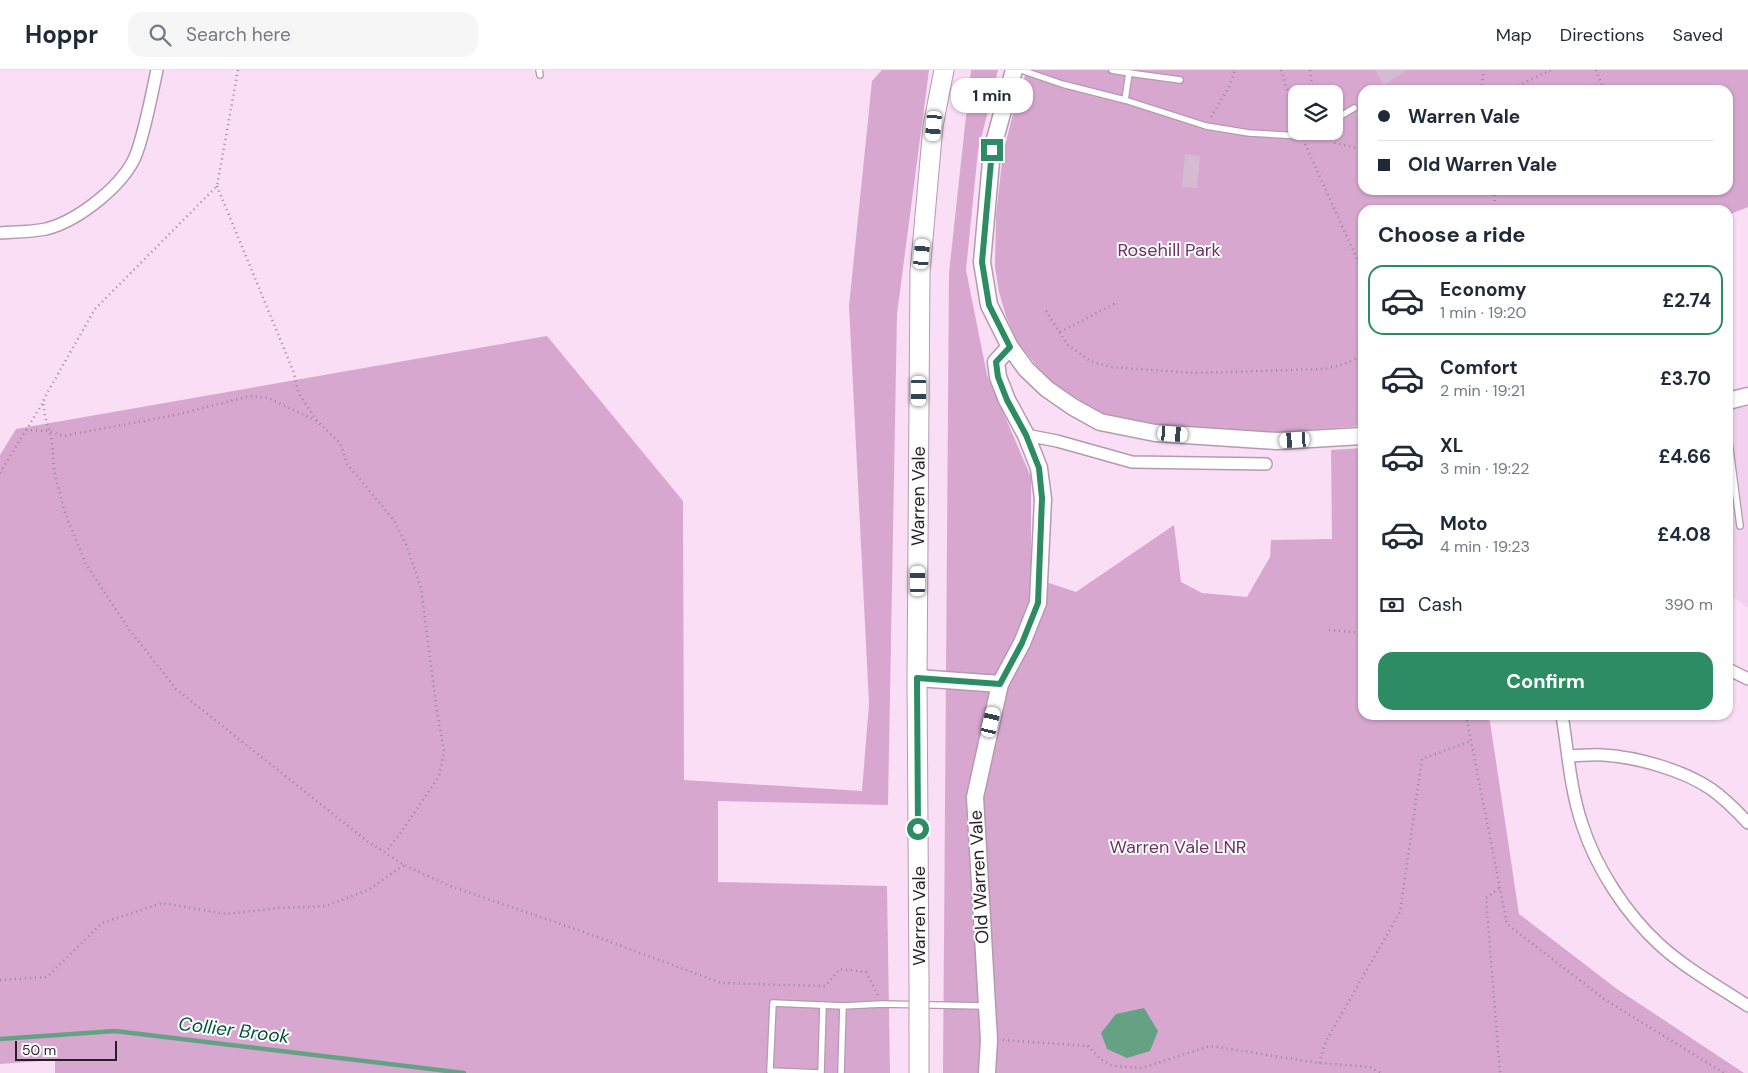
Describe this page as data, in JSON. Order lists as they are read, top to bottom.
{
  "streets": {
    "main road": ["Warren Vale"],
    "street": ["Old Warren Vale"]
  },
  "water": ["Collier Brook"],
  "parks": ["Rosehill Park", "Warren Vale LNR"],
  "scale_bar": "50 m",
  "page": {
    "header": "Hoppr",
    "search": "Search here",
    "nav": ["Map", "Directions", "Saved"],
    "bubble": "1 min",
    "banner": ["Warren Vale", "Old Warren Vale"],
    "heading": "Choose a ride",
    "list": [
      {
        "name": "Economy",
        "note": "1 min · 19:20",
        "value": "£2.74"
      },
      {
        "name": "Comfort",
        "note": "2 min · 19:21",
        "value": "£3.70"
      },
      {
        "name": "XL",
        "note": "3 min · 19:22",
        "value": "£4.66"
      },
      {
        "name": "Moto",
        "note": "4 min · 19:23",
        "value": "£4.08"
      }
    ],
    "pay": ["Cash", "390 m"],
    "buttons": "Confirm",
    "scale": "50 m"
  }
}
